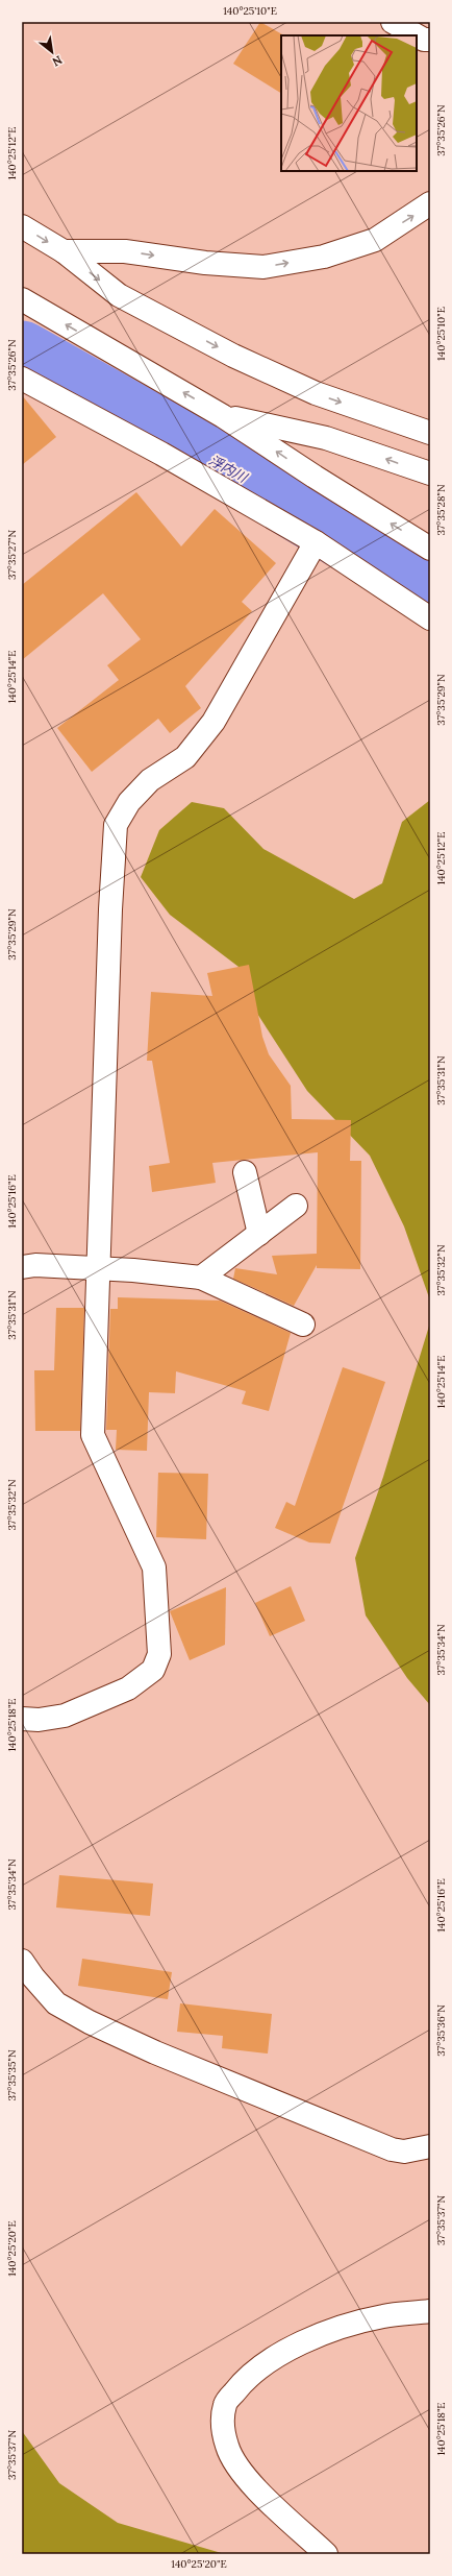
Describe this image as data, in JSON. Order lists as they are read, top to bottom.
{
  "water": ["浮内川"],
  "north": "bottom right",
  "coordinates": [
    "140°25'10\"E",
    "37°35'26\"N",
    "140°25'12\"E",
    "37°35'28\"N",
    "37°35'27\"N",
    "140°25'14\"E",
    "37°35'29\"N",
    "37°35'31\"N",
    "140°25'16\"E",
    "37°35'32\"N",
    "37°35'34\"N",
    "140°25'18\"E",
    "37°35'36\"N",
    "37°35'35\"N",
    "37°35'37\"N",
    "140°25'20\"E"
  ]
}
